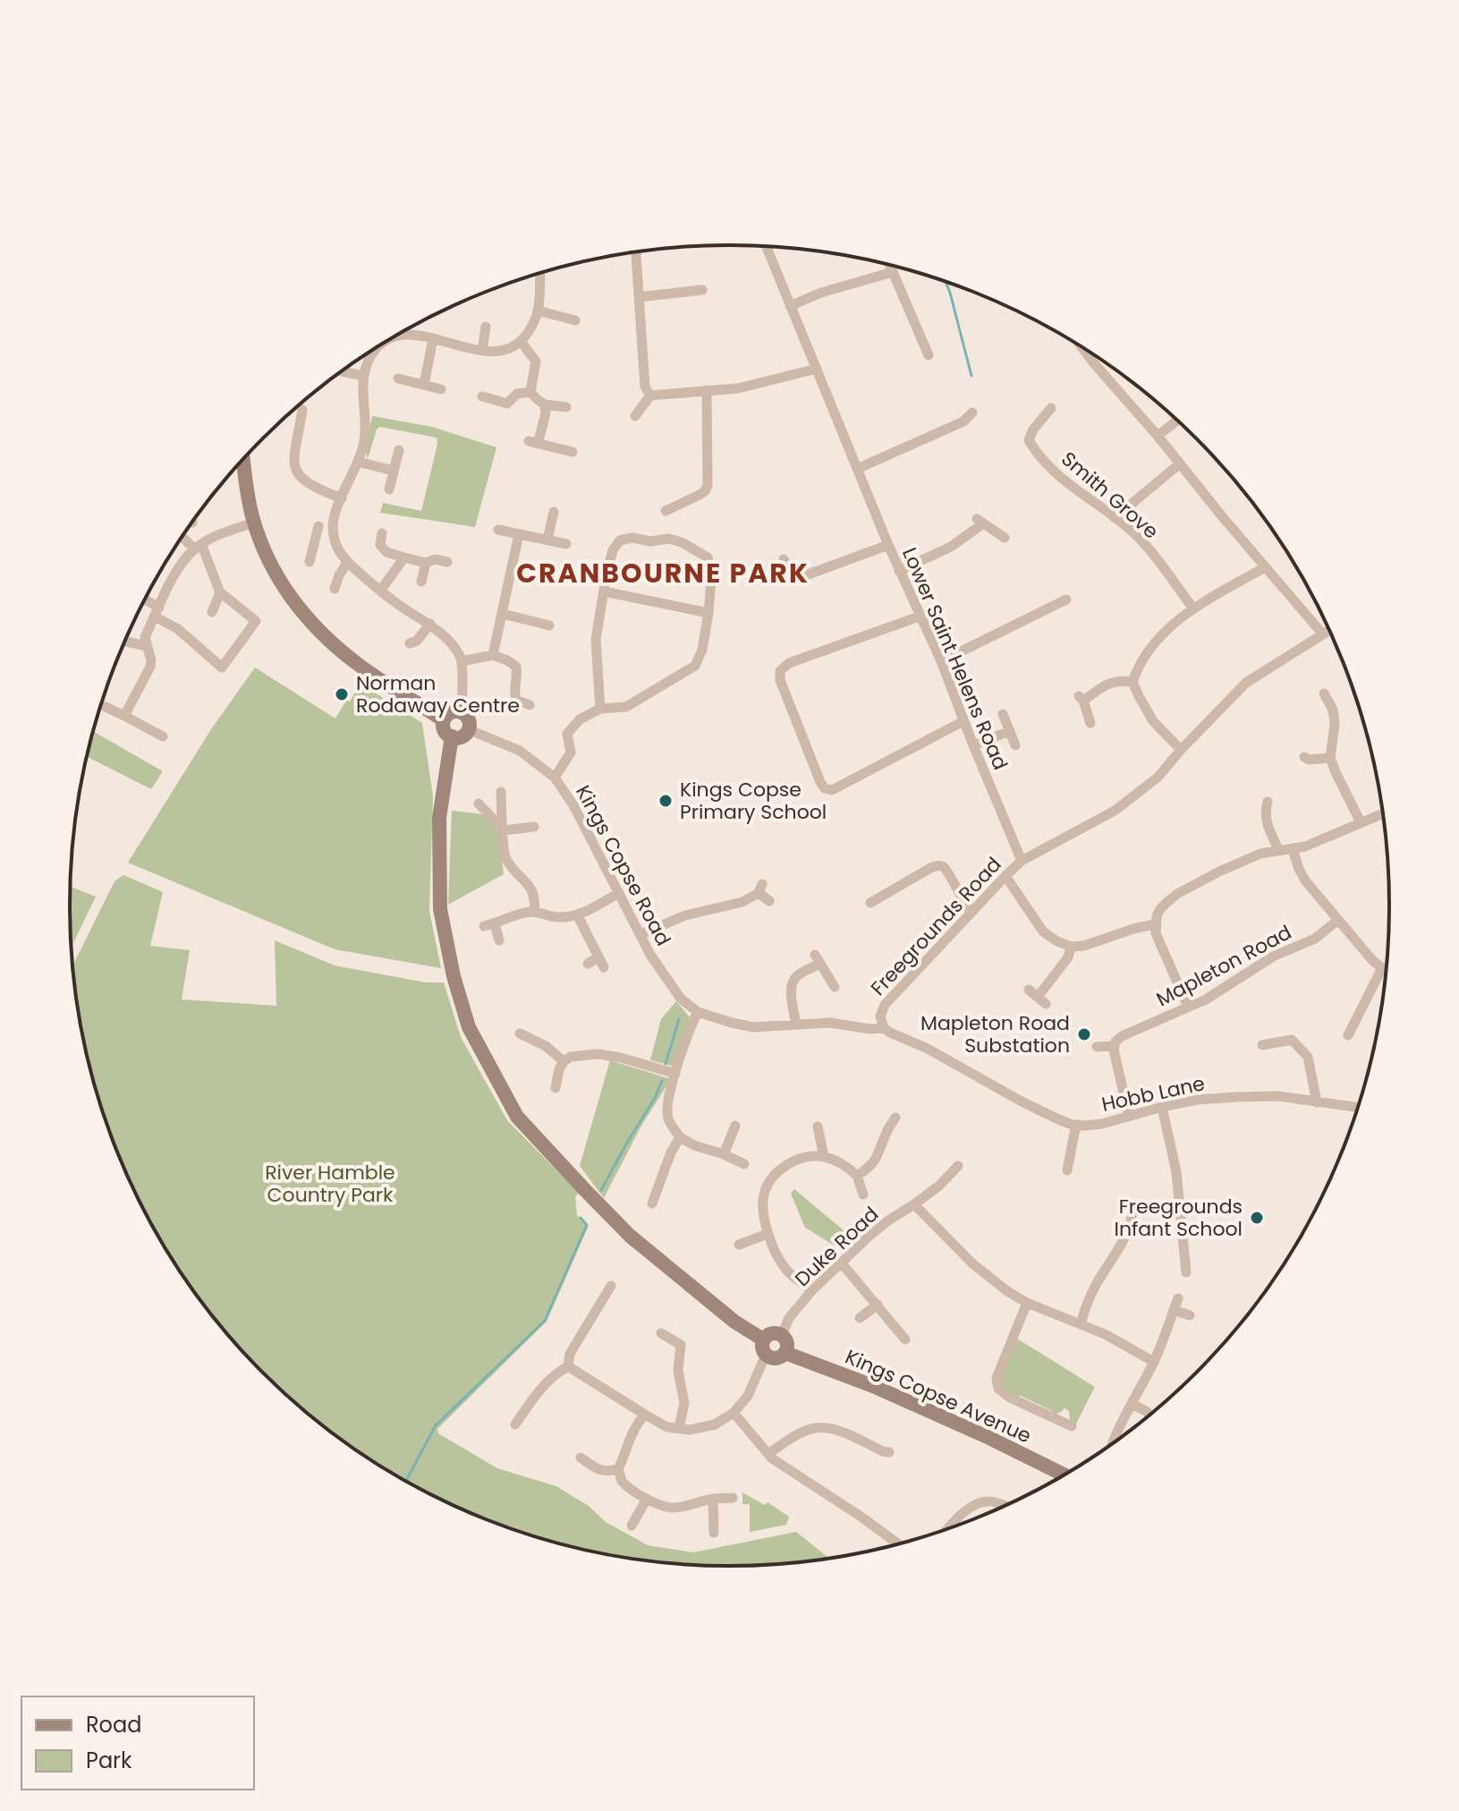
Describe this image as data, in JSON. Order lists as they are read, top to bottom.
{
  "streets": {
    "street": [
      "Smith Grove",
      "Lower Saint Helens Road",
      "Kings Copse Road",
      "Freegrounds Road",
      "Mapleton Road",
      "Hobb Lane",
      "Duke Road",
      "Kings Copse Avenue"
    ]
  },
  "crossings": [
    ["Lower Saint Helens Road", "Freegrounds Road"],
    ["Freegrounds Road", "Hobb Lane"],
    ["Duke Road", "Kings Copse Avenue"]
  ],
  "districts": ["CRANBOURNE PARK"],
  "parks": ["River Hamble Country Park"],
  "places": [
    "Norman Rodaway Centre",
    "Kings Copse Primary School",
    "Mapleton Road Substation",
    "Freegrounds Infant School"
  ],
  "legend": ["Road", "Park"]
}
